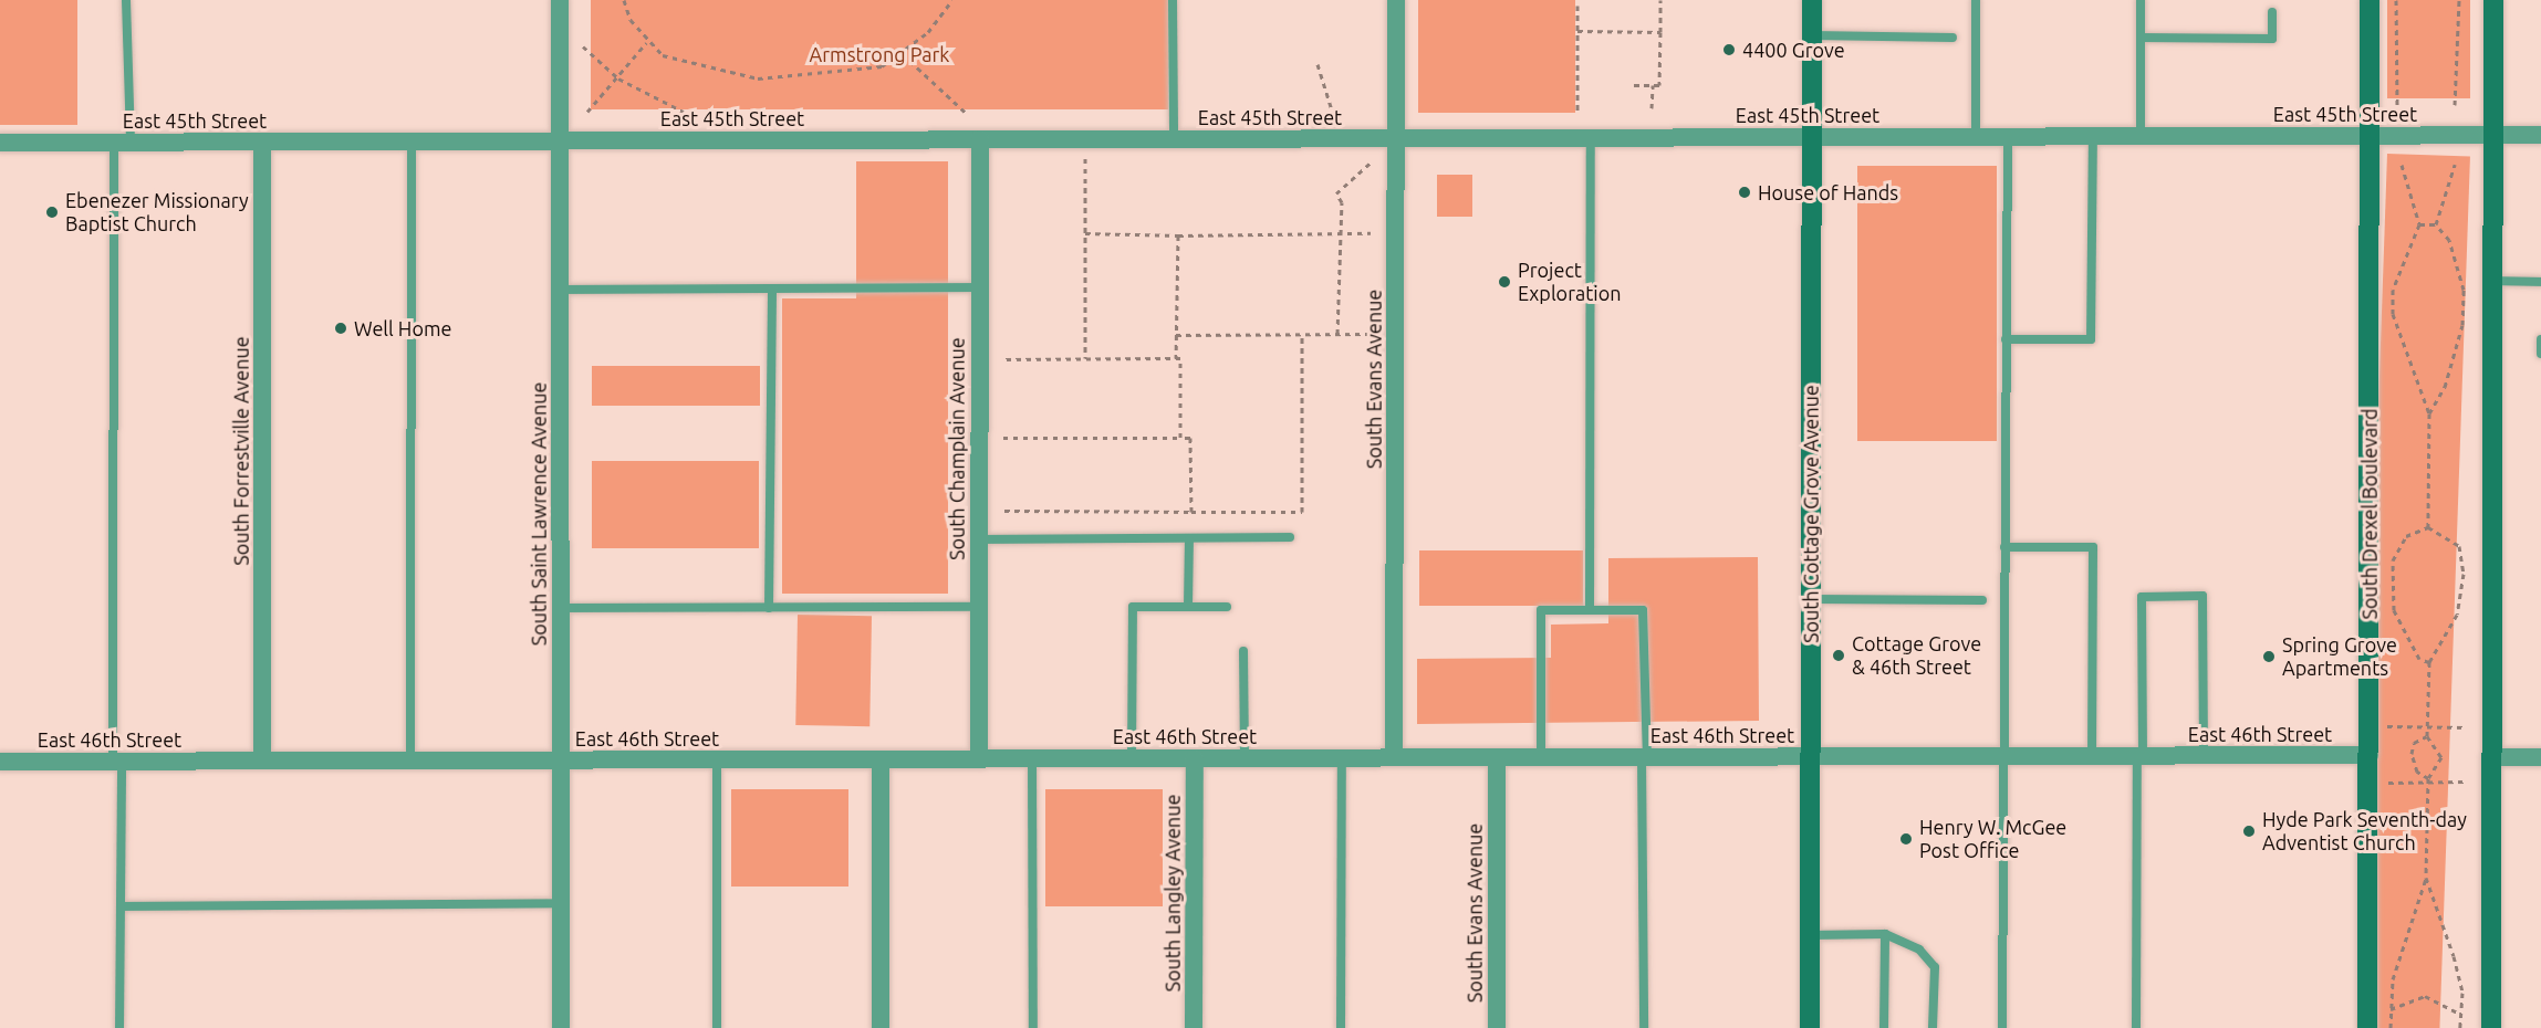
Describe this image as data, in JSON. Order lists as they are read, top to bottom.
{
  "streets": {
    "street": [
      "East 45th Street",
      "South Evans Avenue",
      "South Champlain Avenue",
      "South Forrestville Avenue",
      "South Saint Lawrence Avenue",
      "South Cottage Grove Avenue",
      "South Drexel Boulevard",
      "East 46th Street",
      "South Langley Avenue"
    ]
  },
  "crossings": [
    ["East 45th Street", "South Evans Avenue"],
    ["East 45th Street", "South Champlain Avenue"],
    ["East 45th Street", "South Forrestville Avenue"],
    ["East 45th Street", "South Saint Lawrence Avenue"],
    ["East 45th Street", "South Cottage Grove Avenue"],
    ["East 45th Street", "South Drexel Boulevard"],
    ["South Evans Avenue", "East 46th Street"],
    ["South Champlain Avenue", "East 46th Street"],
    ["South Forrestville Avenue", "East 46th Street"],
    ["South Saint Lawrence Avenue", "East 46th Street"],
    ["South Cottage Grove Avenue", "East 46th Street"],
    ["South Drexel Boulevard", "East 46th Street"],
    ["East 46th Street", "South Langley Avenue"]
  ],
  "parks": ["Armstrong Park"],
  "places": [
    "4400 Grove",
    "House of Hands",
    "Ebenezer Missionary Baptist Church",
    "Project Exploration",
    "Well Home",
    "Cottage Grove & 46th Street",
    "Spring Grove Apartments",
    "Hyde Park Seventh-day Adventist Church",
    "Henry W. McGee Post Office"
  ]
}
